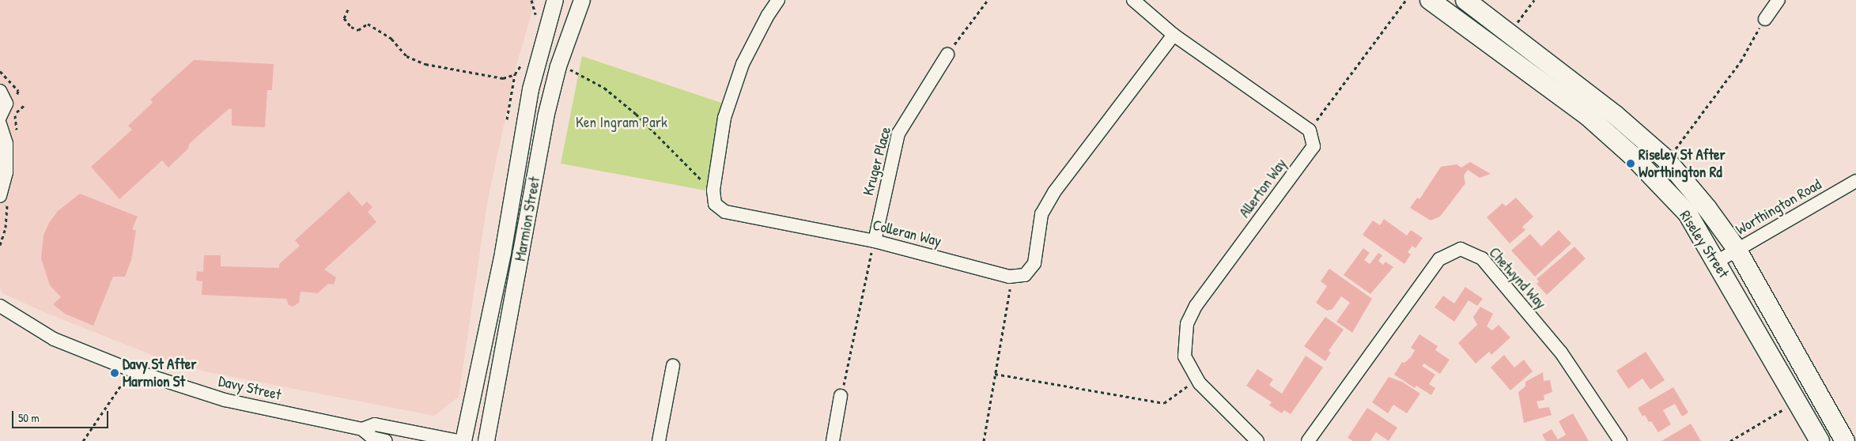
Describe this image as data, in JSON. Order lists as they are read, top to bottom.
{
  "streets": {
    "highway": ["Riseley Street"],
    "main road": ["Marmion Street"],
    "street": [
      "Kruger Place",
      "Allerton Way",
      "Worthington Road",
      "Colleran Way",
      "Chetwynd Way",
      "Davy Street"
    ]
  },
  "crossings": [
    ["Kruger Place", "Colleran Way"],
    ["Worthington Road", "Riseley Street"]
  ],
  "parks": ["Ken Ingram Park"],
  "places": ["Riseley St After Worthington Rd", "Davy St After Marmion St"],
  "scale_bar": "50 m"
}
